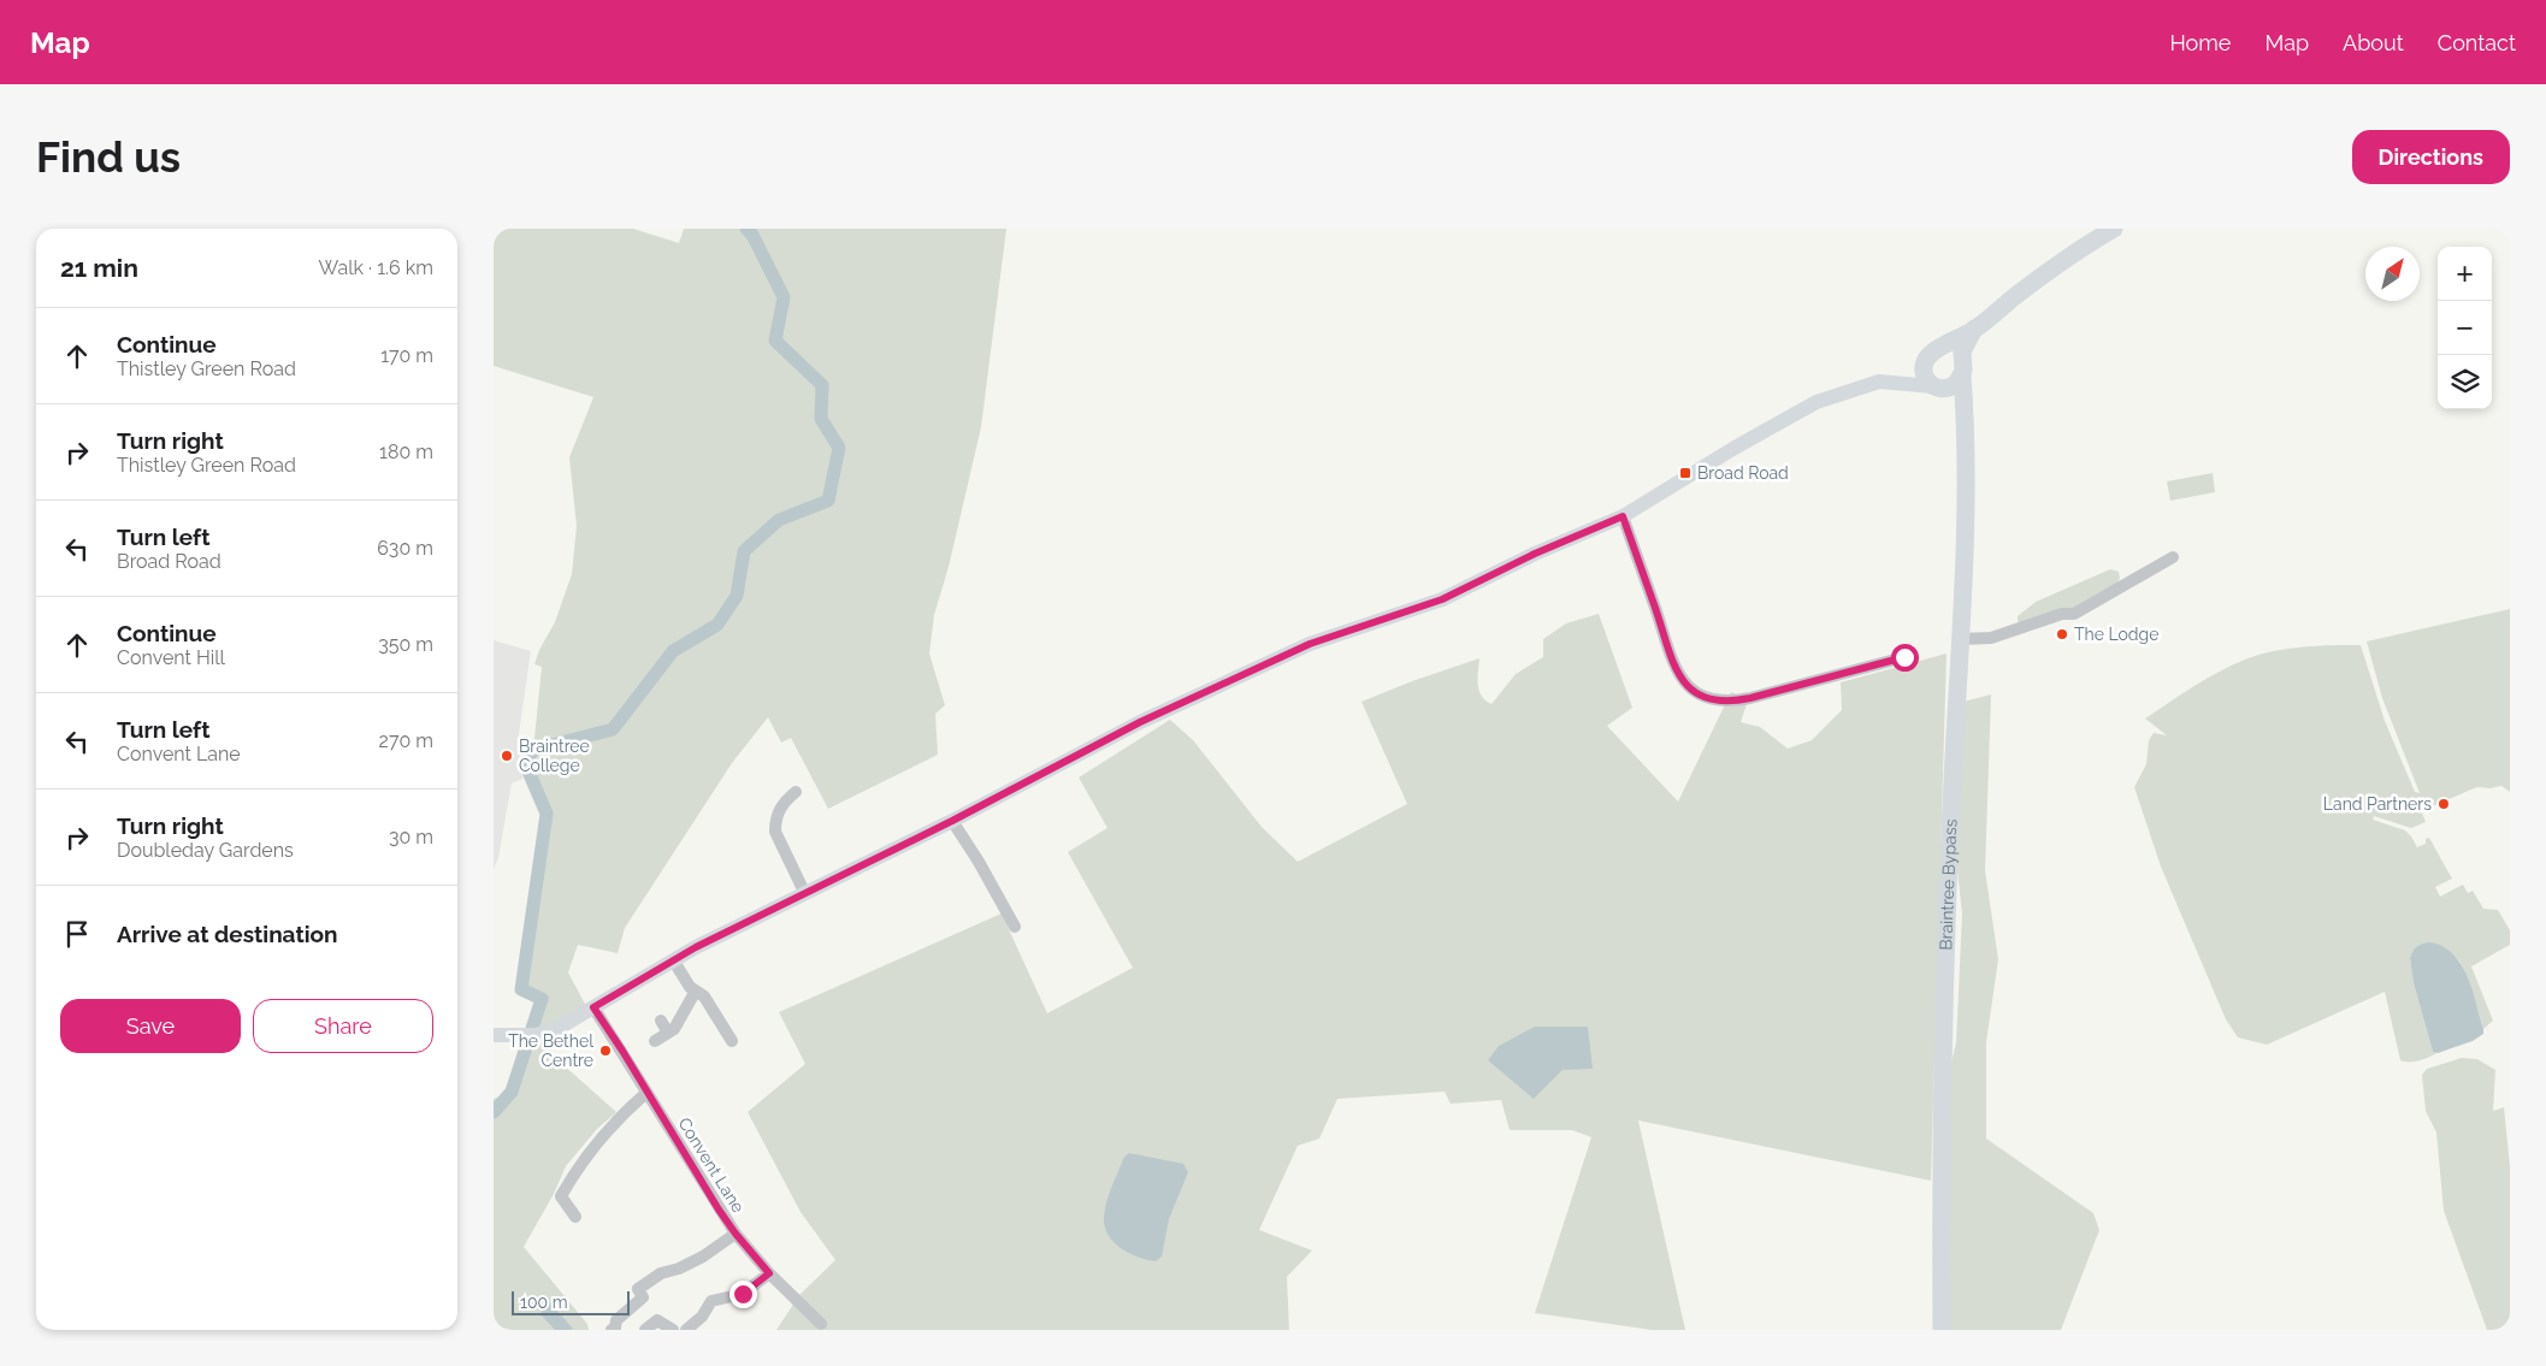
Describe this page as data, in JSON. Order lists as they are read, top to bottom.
{
  "streets": {
    "highway": ["Braintree Bypass"],
    "street": ["Convent Lane"]
  },
  "places": {
    "transit": ["Broad Road"],
    "other": [
      "The Lodge",
      "Braintree College",
      "Land Partners",
      "The Bethel Centre"
    ]
  },
  "scale_bar": "100 m",
  "north": "top right",
  "page": {
    "header": "Map",
    "nav": [
      "Home",
      "Map",
      "About",
      "Contact"
    ],
    "buttons": [
      "Directions",
      ["Save", "Share"]
    ],
    "title": "Find us",
    "heading": ["21 min", "Walk · 1.6 km"],
    "map_buttons": ["+", "−"],
    "list": [
      ["Continue", "Thistley Green Road", "170 m"],
      ["Turn right", "Thistley Green Road", "180 m"],
      ["Turn left", "Broad Road", "630 m"],
      ["Continue", "Convent Hill", "350 m"],
      ["Turn left", "Convent Lane", "270 m"],
      ["Turn right", "Doubleday Gardens", "30 m"],
      "Arrive at destination"
    ],
    "scale": "100 m"
  }
}
